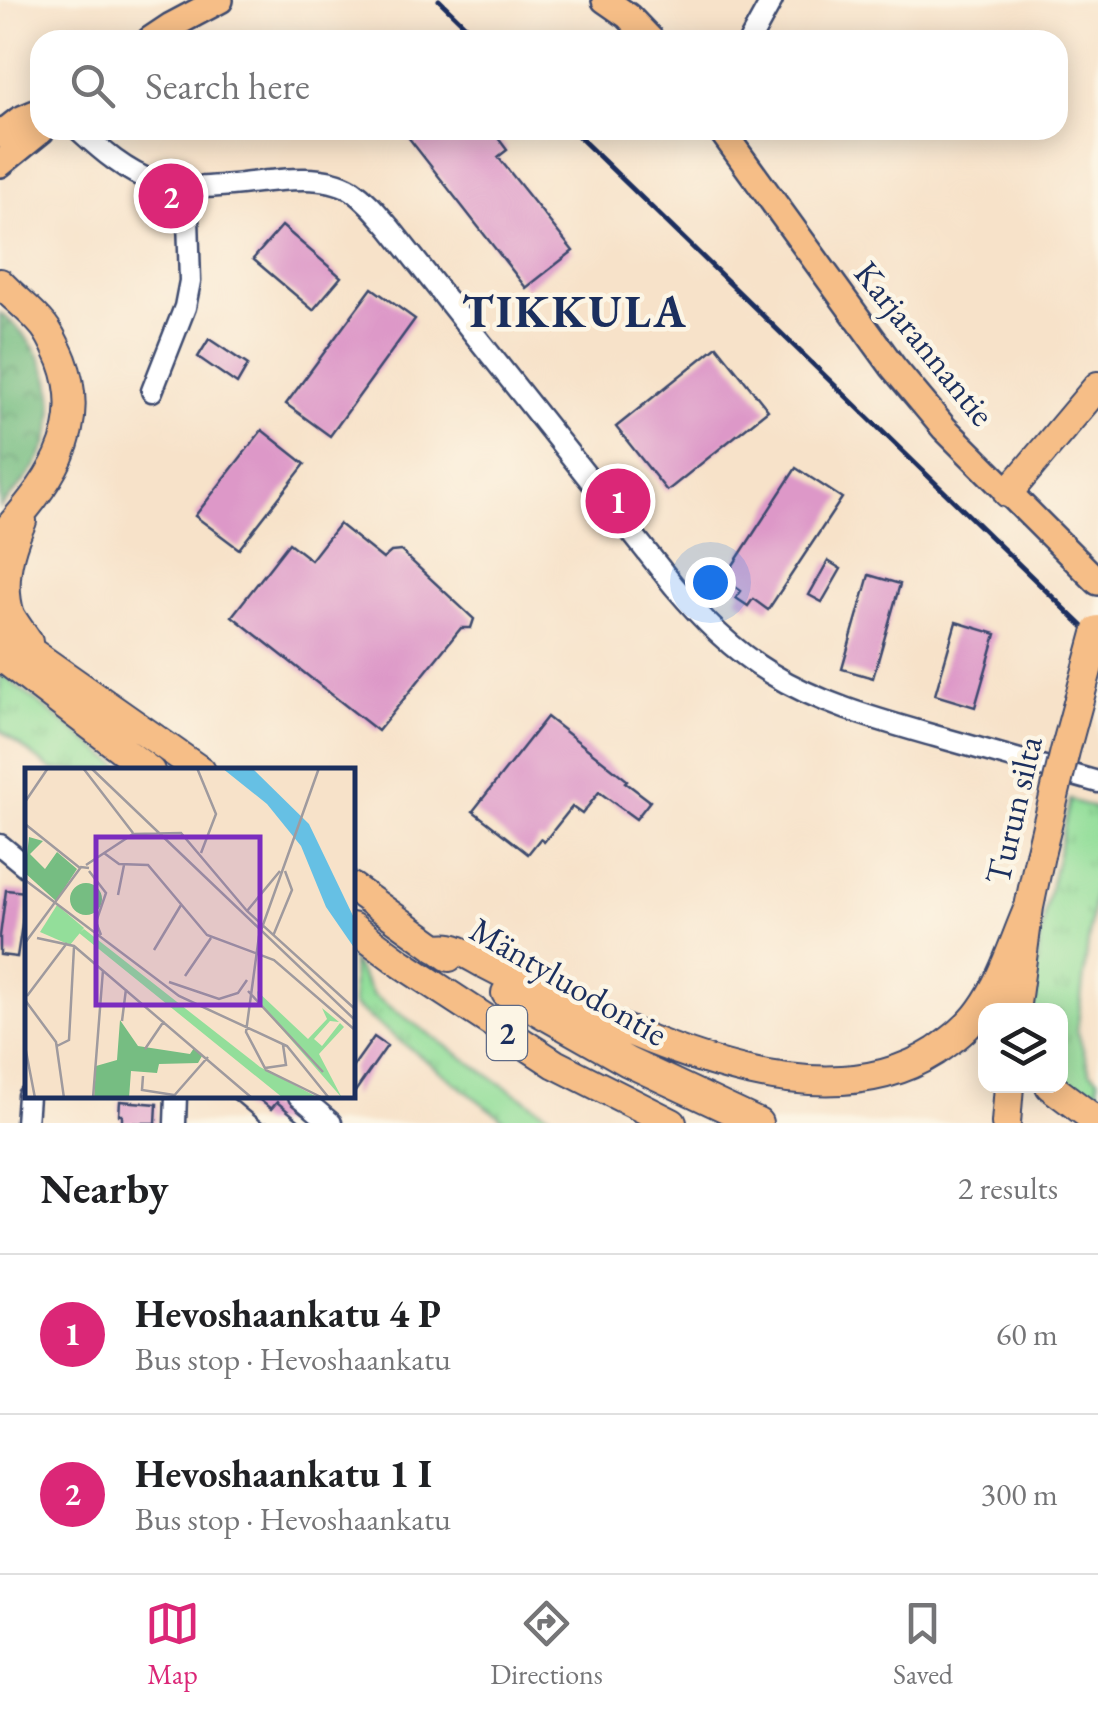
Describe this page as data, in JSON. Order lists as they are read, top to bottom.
{
  "streets": {
    "highway": ["Turun silta", "Mäntyluodontie", "2"],
    "main road": ["Karjarannantie"]
  },
  "districts": ["TIKKULA"],
  "page": {
    "search": "Search here",
    "pins": ["2", "1"],
    "heading": ["Nearby", "2 results"],
    "list": [
      {
        "mark": "1",
        "name": "Hevoshaankatu 4 P",
        "note": "Bus stop · Hevoshaankatu",
        "value": "60 m"
      },
      {
        "mark": "2",
        "name": "Hevoshaankatu 1 I",
        "note": "Bus stop · Hevoshaankatu",
        "value": "300 m"
      }
    ],
    "nav": ["Map", "Directions", "Saved"]
  }
}
